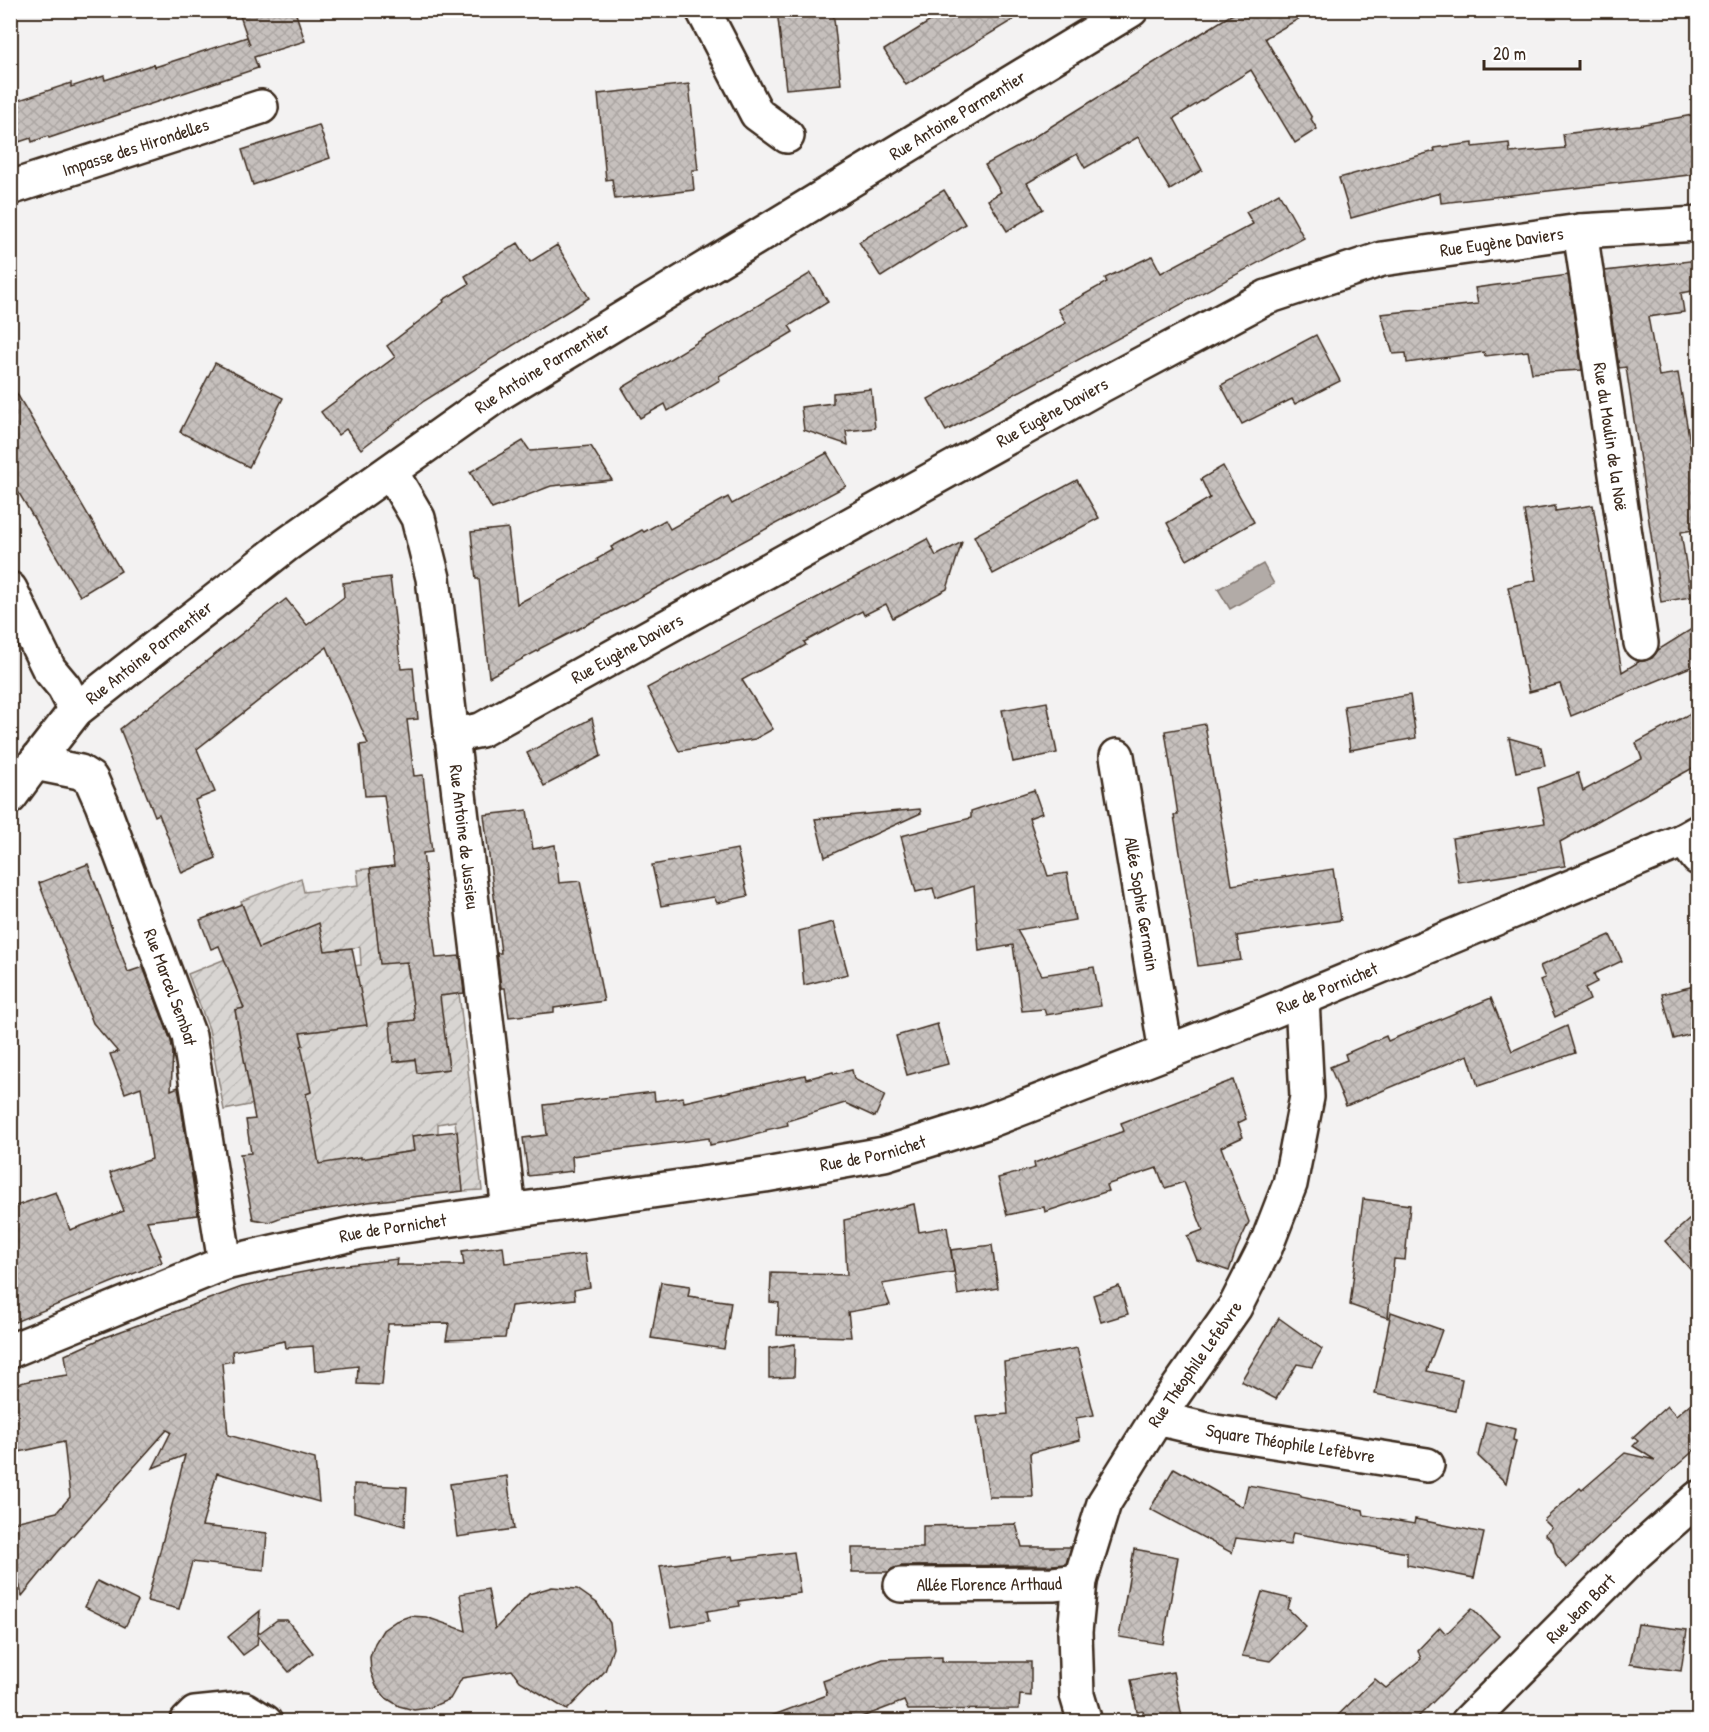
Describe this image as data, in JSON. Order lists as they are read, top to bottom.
{
  "streets": {
    "street": [
      "Rue Antoine Parmentier",
      "Impasse des Hirondelles",
      "Rue Eugène Daviers",
      "Rue du Moulin de la Noë",
      "Rue Antoine de Jussieu",
      "Allée Sophie Germain",
      "Rue Marcel Sembat",
      "Rue de Pornichet",
      "Rue Théophile Lefebvre",
      "Square Théophile Lefèbvre",
      "Allée Florence Arthaud",
      "Rue Jean Bart"
    ]
  },
  "crossings": [
    ["Rue Antoine Parmentier", "Rue Antoine de Jussieu"],
    ["Rue Antoine Parmentier", "Rue Marcel Sembat"],
    ["Rue Eugène Daviers", "Rue du Moulin de la Noë"],
    ["Rue Eugène Daviers", "Rue Antoine de Jussieu"],
    ["Rue Antoine de Jussieu", "Rue de Pornichet"],
    ["Allée Sophie Germain", "Rue de Pornichet"],
    ["Rue Marcel Sembat", "Rue de Pornichet"],
    ["Rue de Pornichet", "Rue Théophile Lefebvre"],
    ["Rue Théophile Lefebvre", "Square Théophile Lefèbvre"],
    ["Rue Théophile Lefebvre", "Allée Florence Arthaud"]
  ],
  "scale_bar": "20 m"
}
